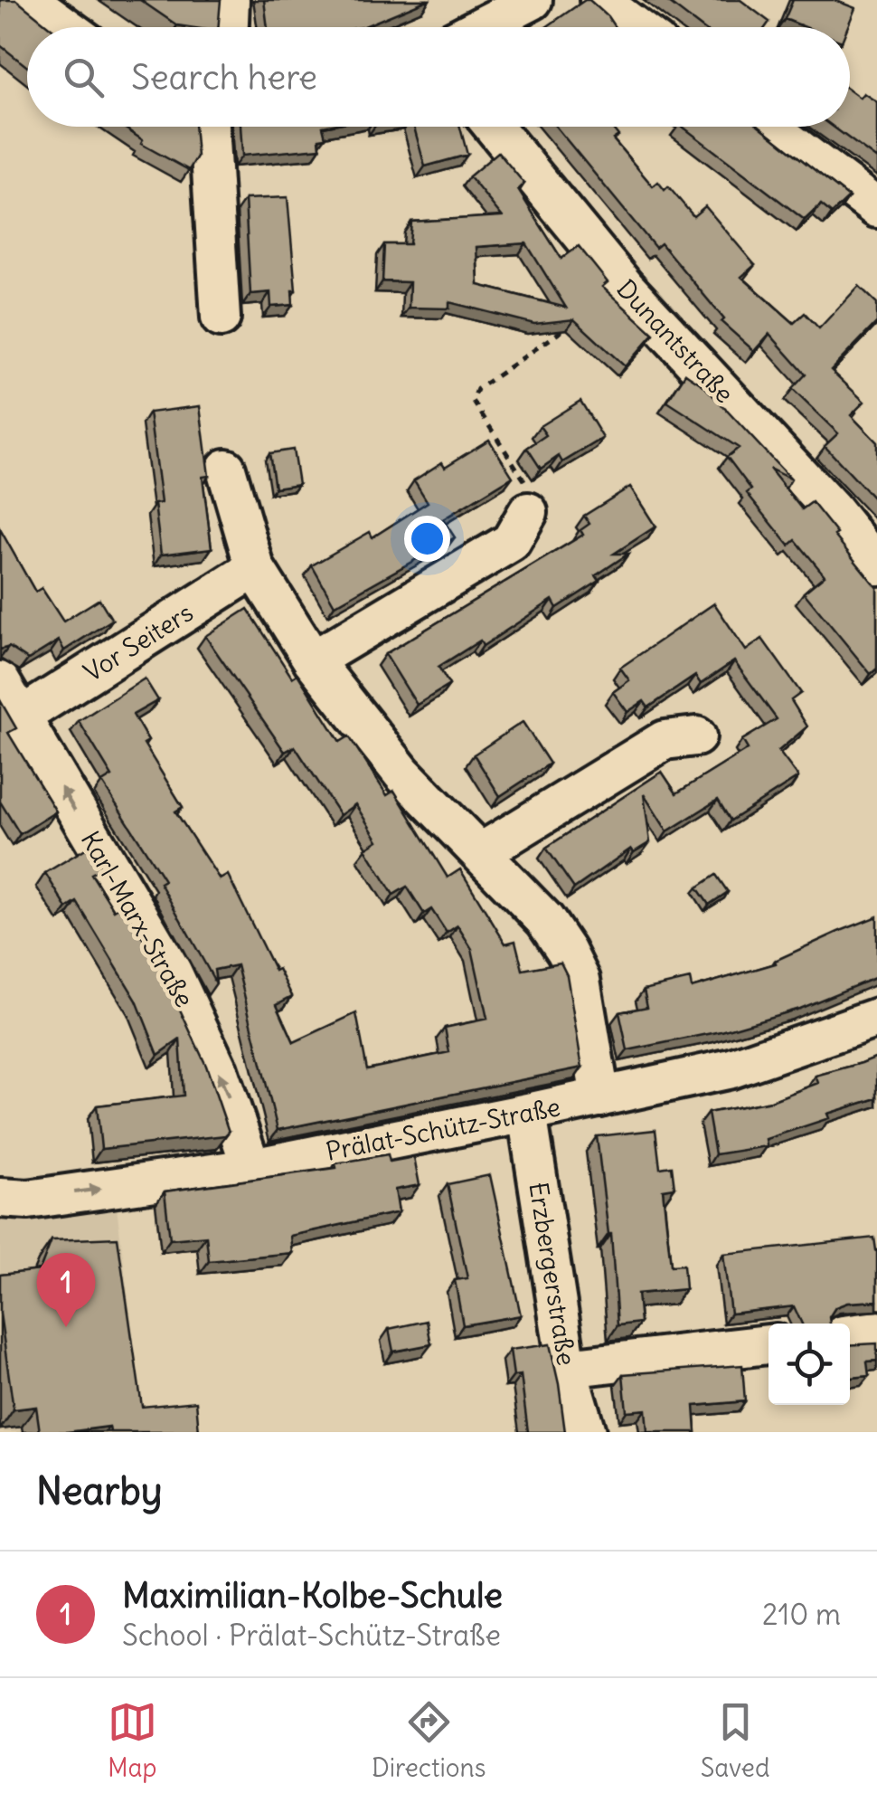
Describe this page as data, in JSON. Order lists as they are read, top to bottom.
{
  "streets": {
    "street": [
      "Dunantstraße",
      "Vor Seiters",
      "Karl-Marx-Straße",
      "Prälat-Schütz-Straße",
      "Erzbergerstraße"
    ]
  },
  "crossings": [
    ["Vor Seiters", "Karl-Marx-Straße"],
    ["Karl-Marx-Straße", "Prälat-Schütz-Straße"],
    ["Prälat-Schütz-Straße", "Erzbergerstraße"]
  ],
  "page": {
    "search": "Search here",
    "pins": "1",
    "heading": "Nearby",
    "list": [
      {
        "mark": "1",
        "name": "Maximilian-Kolbe-Schule",
        "note": "School · Prälat-Schütz-Straße",
        "value": "210 m"
      }
    ],
    "nav": ["Map", "Directions", "Saved"]
  }
}
